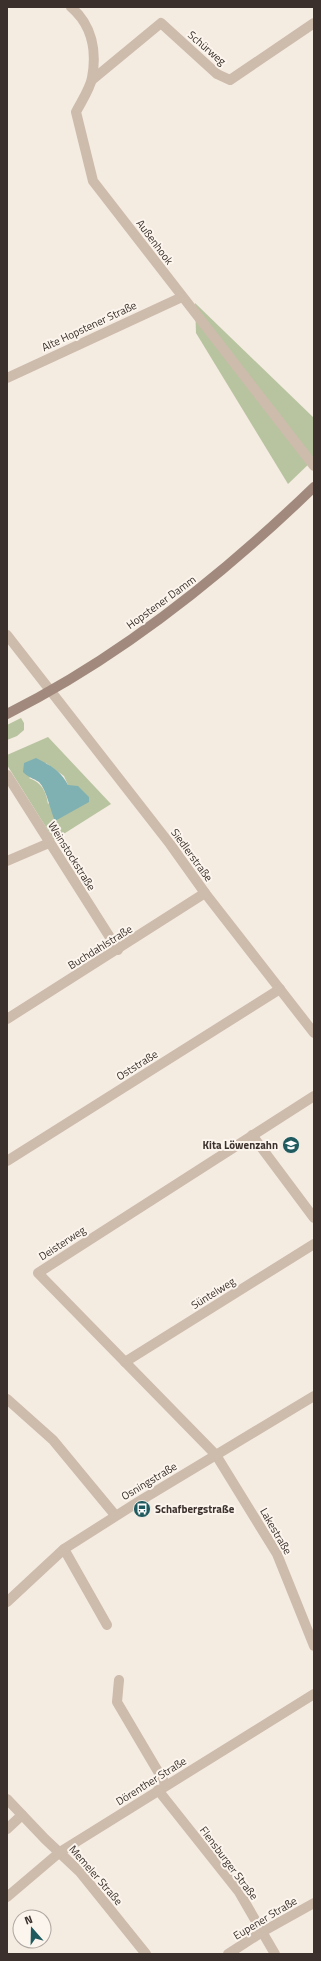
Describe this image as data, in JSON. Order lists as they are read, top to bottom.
{
  "streets": {
    "main road": ["Hopstener Damm"],
    "street": [
      "Schürweg",
      "Außenhook",
      "Alte Hopstener Straße",
      "Siedlerstraße",
      "Weinstockstraße",
      "Buchdahlstraße",
      "Oststraße",
      "Deisterweg",
      "Süntelweg",
      "Osningstraße",
      "Lakestraße",
      "Dörenther Straße",
      "Flensburger Straße",
      "Memeler Straße",
      "Eupener Straße"
    ]
  },
  "crossings": [
    ["Schürweg", "Außenhook"],
    ["Außenhook", "Alte Hopstener Straße"],
    ["Hopstener Damm", "Siedlerstraße"],
    ["Siedlerstraße", "Buchdahlstraße"],
    ["Siedlerstraße", "Oststraße"],
    ["Weinstockstraße", "Buchdahlstraße"],
    ["Deisterweg", "Süntelweg"],
    ["Deisterweg", "Osningstraße"],
    ["Deisterweg", "Lakestraße"],
    ["Osningstraße", "Lakestraße"],
    ["Dörenther Straße", "Flensburger Straße"],
    ["Dörenther Straße", "Memeler Straße"],
    ["Flensburger Straße", "Eupener Straße"]
  ],
  "places": {
    "school or university": ["Kita Löwenzahn"],
    "bus stop": ["Schafbergstraße"]
  },
  "north": "top"
}
